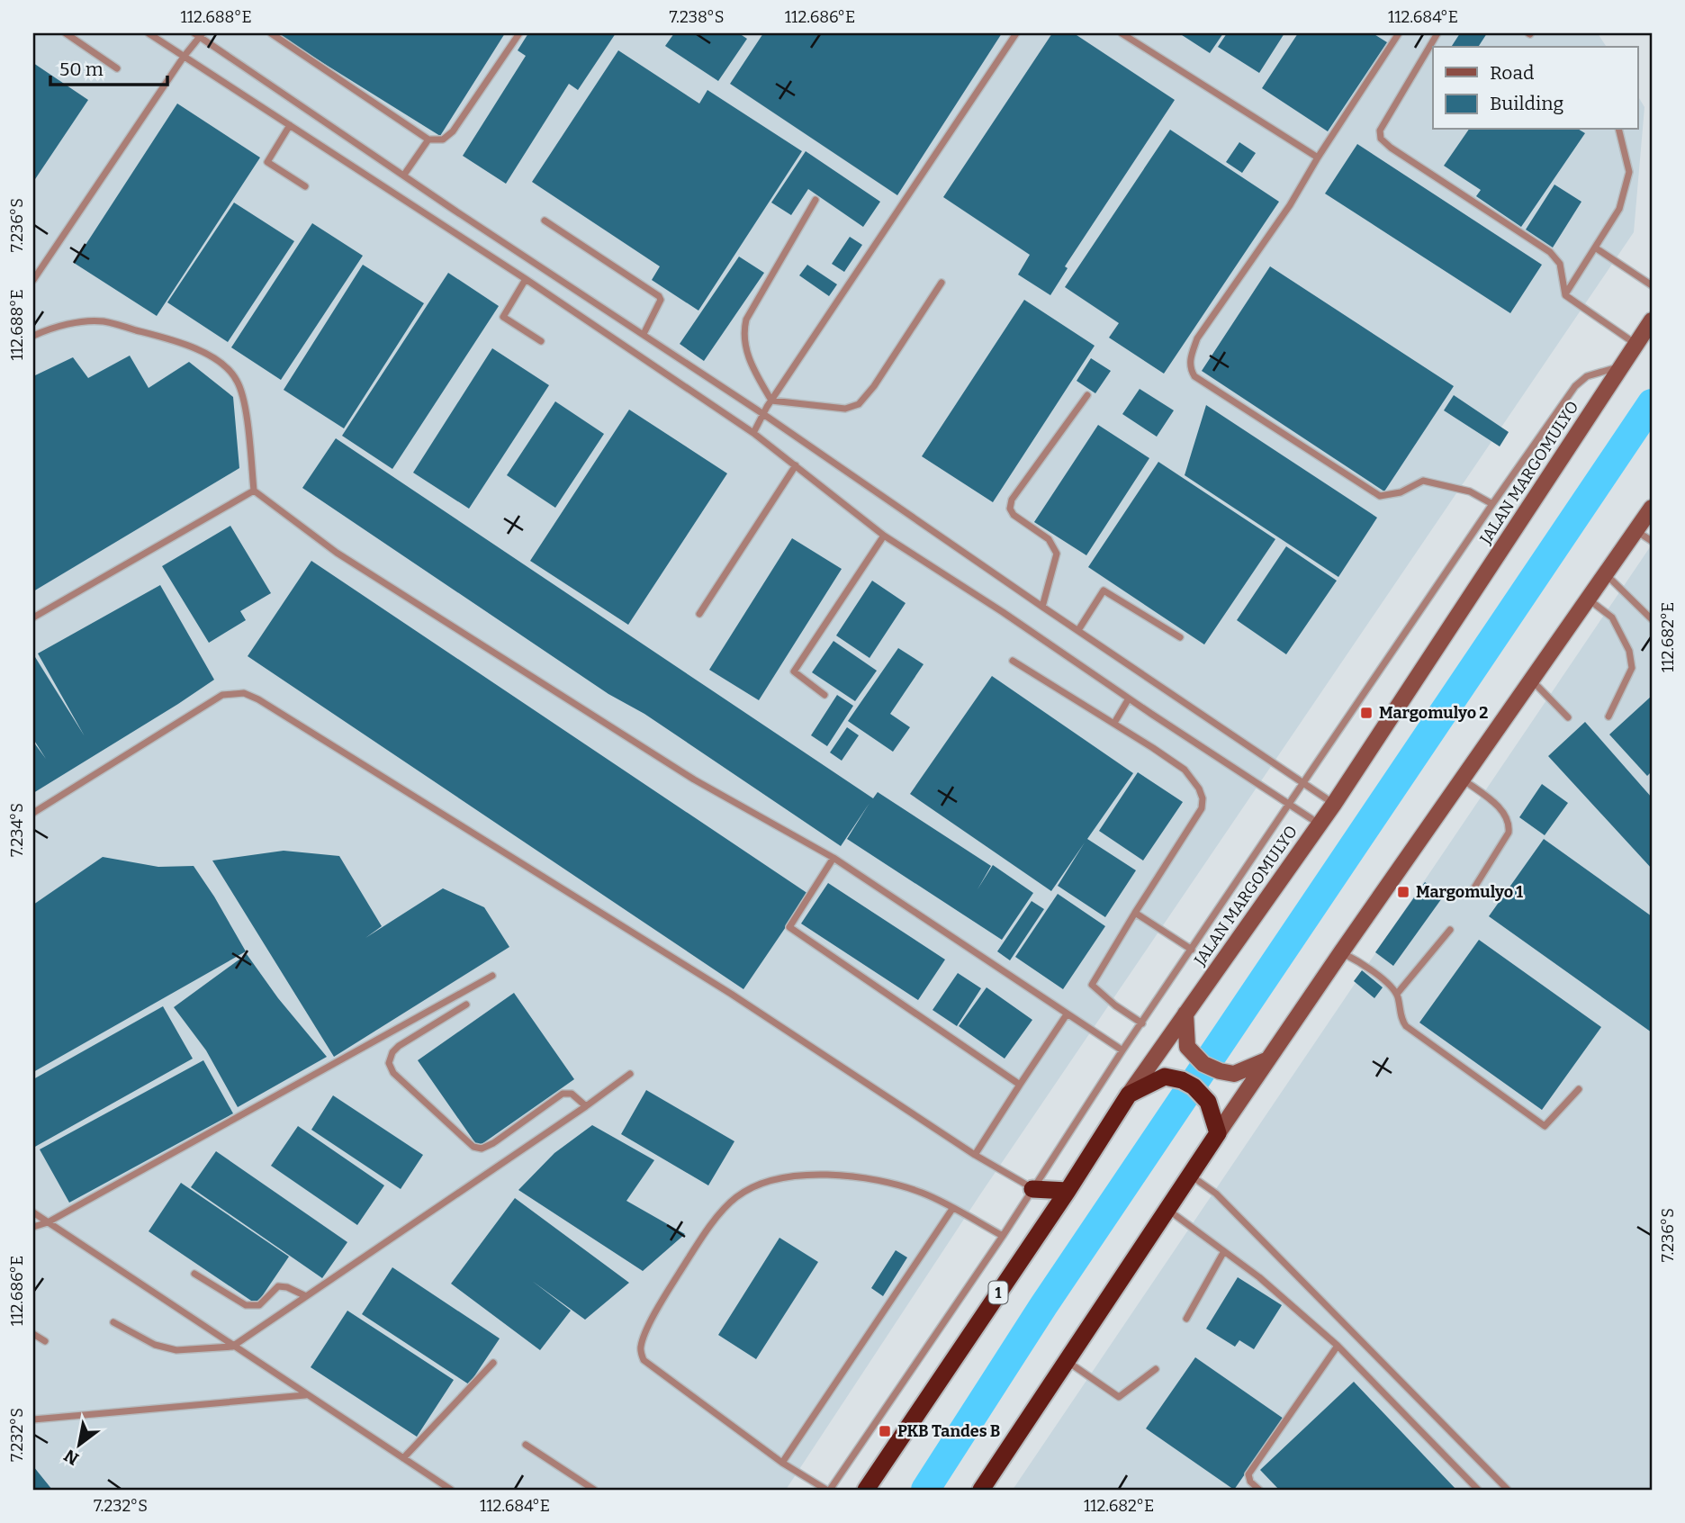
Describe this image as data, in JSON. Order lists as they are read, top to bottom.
{
  "streets": {
    "highway": ["JALAN MARGOMULYO", "1"]
  },
  "places": {
    "transit": ["Margomulyo 2", "Margomulyo 1", "PKB Tandes B"]
  },
  "legend": ["Road", "Building"],
  "scale_bar": "50 m",
  "north": "bottom left",
  "coordinates": [
    "112.688°E",
    "7.238°S",
    "112.686°E",
    "112.684°E",
    "7.236°S",
    "112.682°E",
    "7.234°S",
    "7.232°S"
  ]
}
